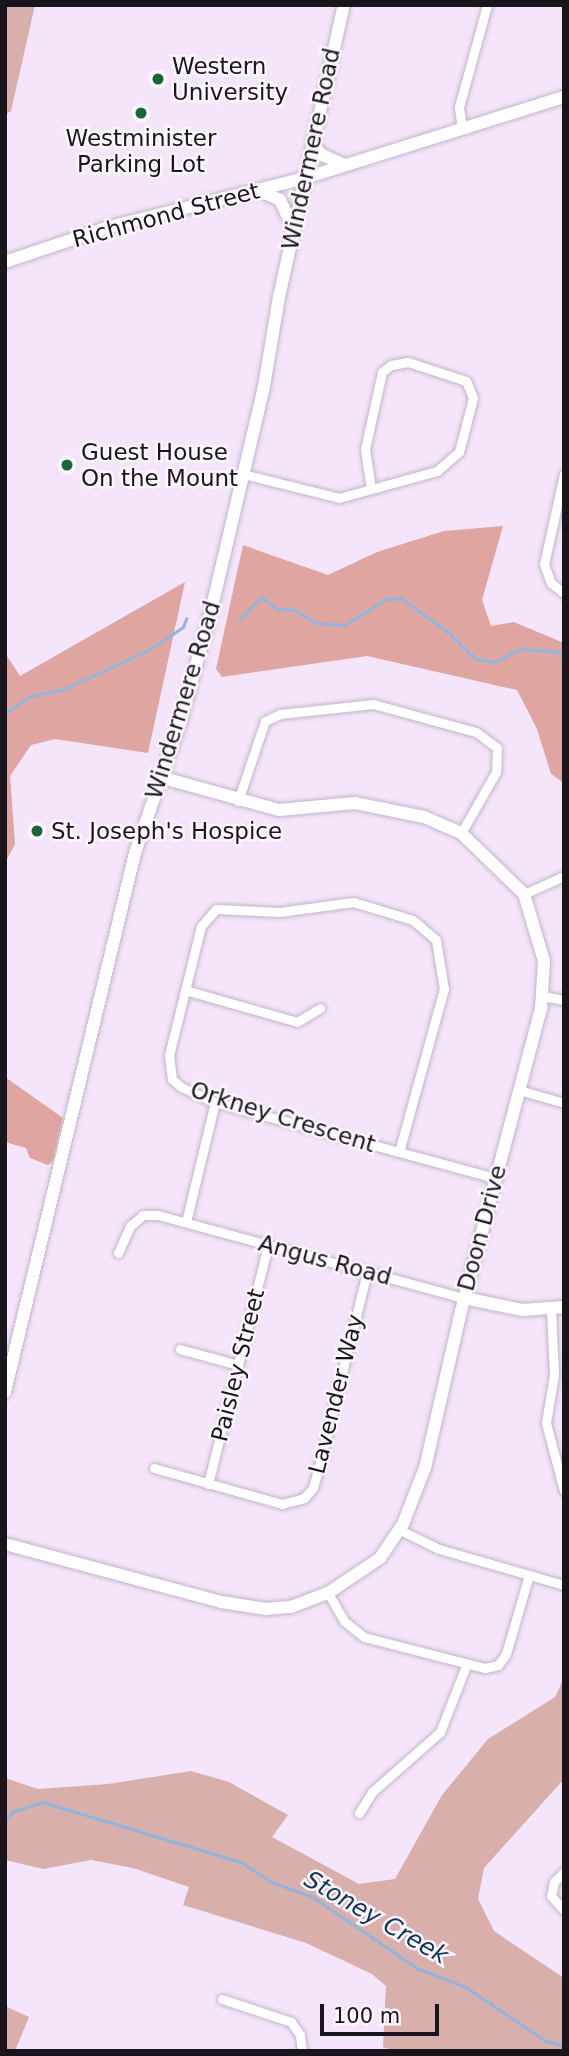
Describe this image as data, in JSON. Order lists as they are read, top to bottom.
{
  "streets": {
    "main road": ["Windermere Road", "Richmond Street", "Doon Drive"],
    "street": [
      "Orkney Crescent",
      "Angus Road",
      "Paisley Street",
      "Lavender Way"
    ]
  },
  "crossings": [
    ["Windermere Road", "Richmond Street"],
    ["Windermere Road", "Doon Drive"],
    ["Orkney Crescent", "Doon Drive"],
    ["Doon Drive", "Angus Road"],
    ["Angus Road", "Paisley Street"],
    ["Angus Road", "Lavender Way"],
    ["Paisley Street", "Lavender Way"]
  ],
  "water": ["Stoney Creek"],
  "places": [
    "Western University",
    "Westminister Parking Lot",
    "Guest House On the Mount",
    "St. Joseph's Hospice"
  ],
  "scale_bar": "100 m"
}
